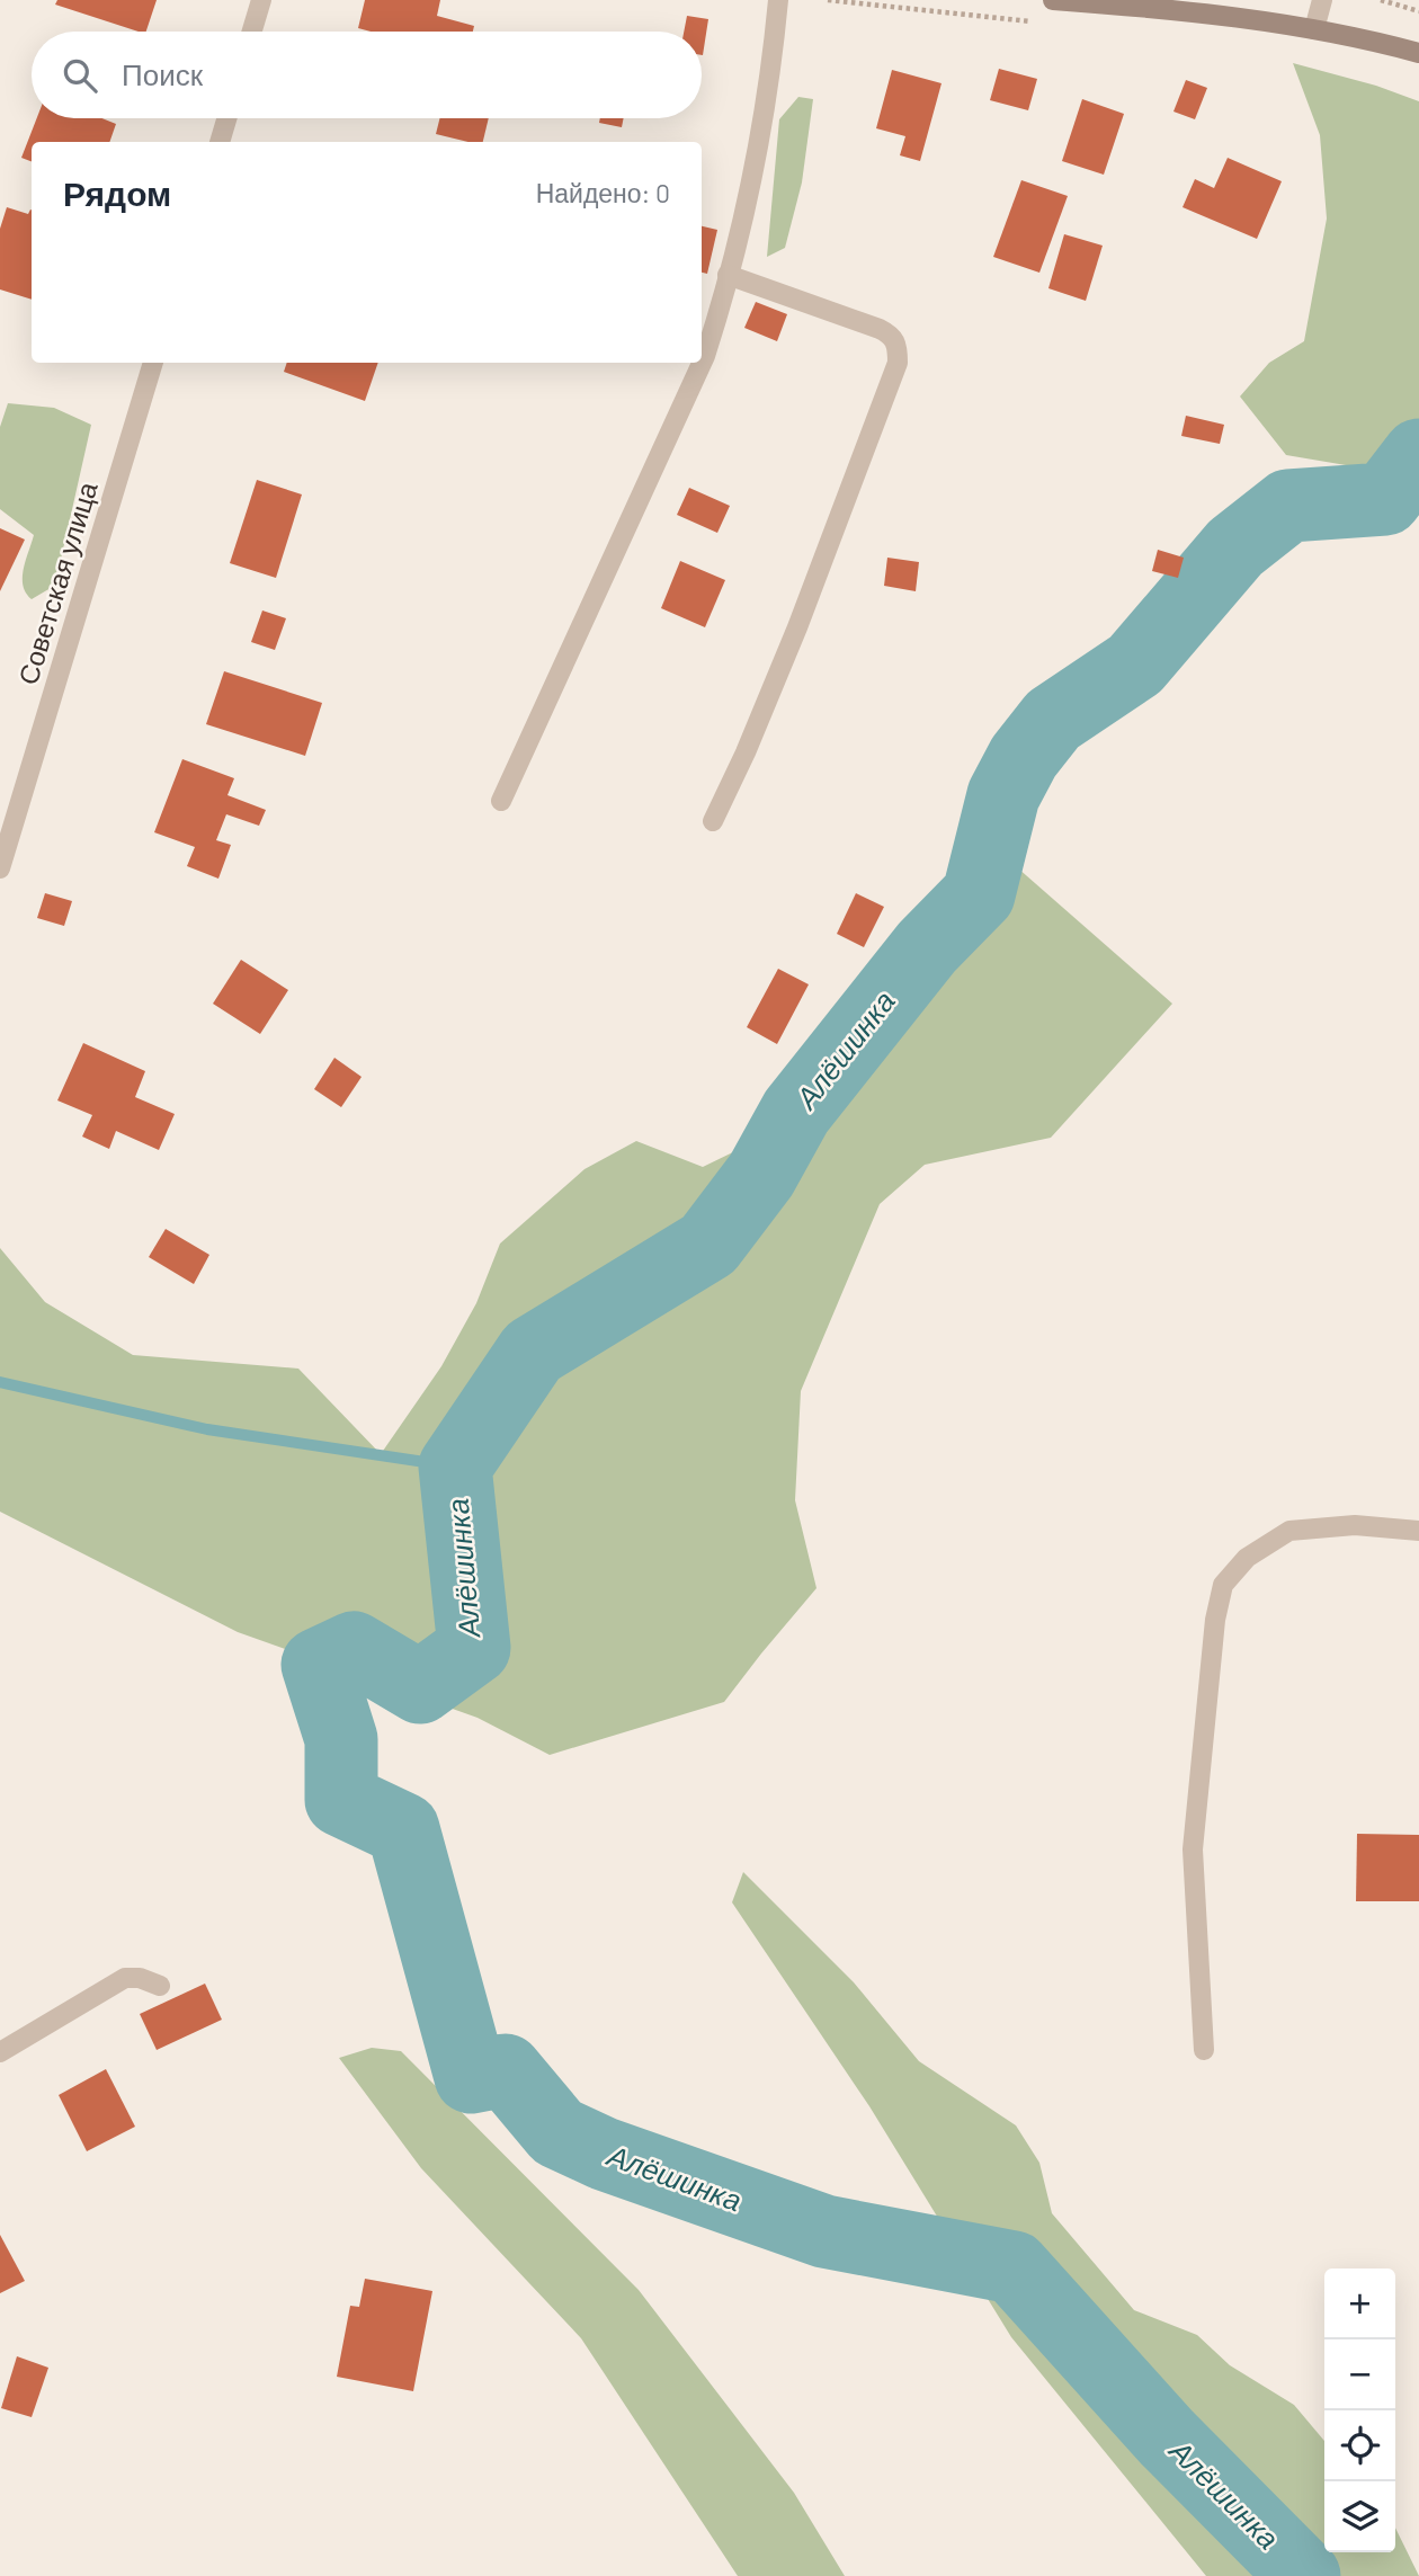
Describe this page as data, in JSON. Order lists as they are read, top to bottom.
{
  "streets": {
    "street": ["Советская улица"]
  },
  "water": ["Алёшинка"],
  "page": {
    "search": "Поиск",
    "heading": ["Рядом", "Найдено: 0"],
    "map_buttons": ["+", "−"]
  }
}
